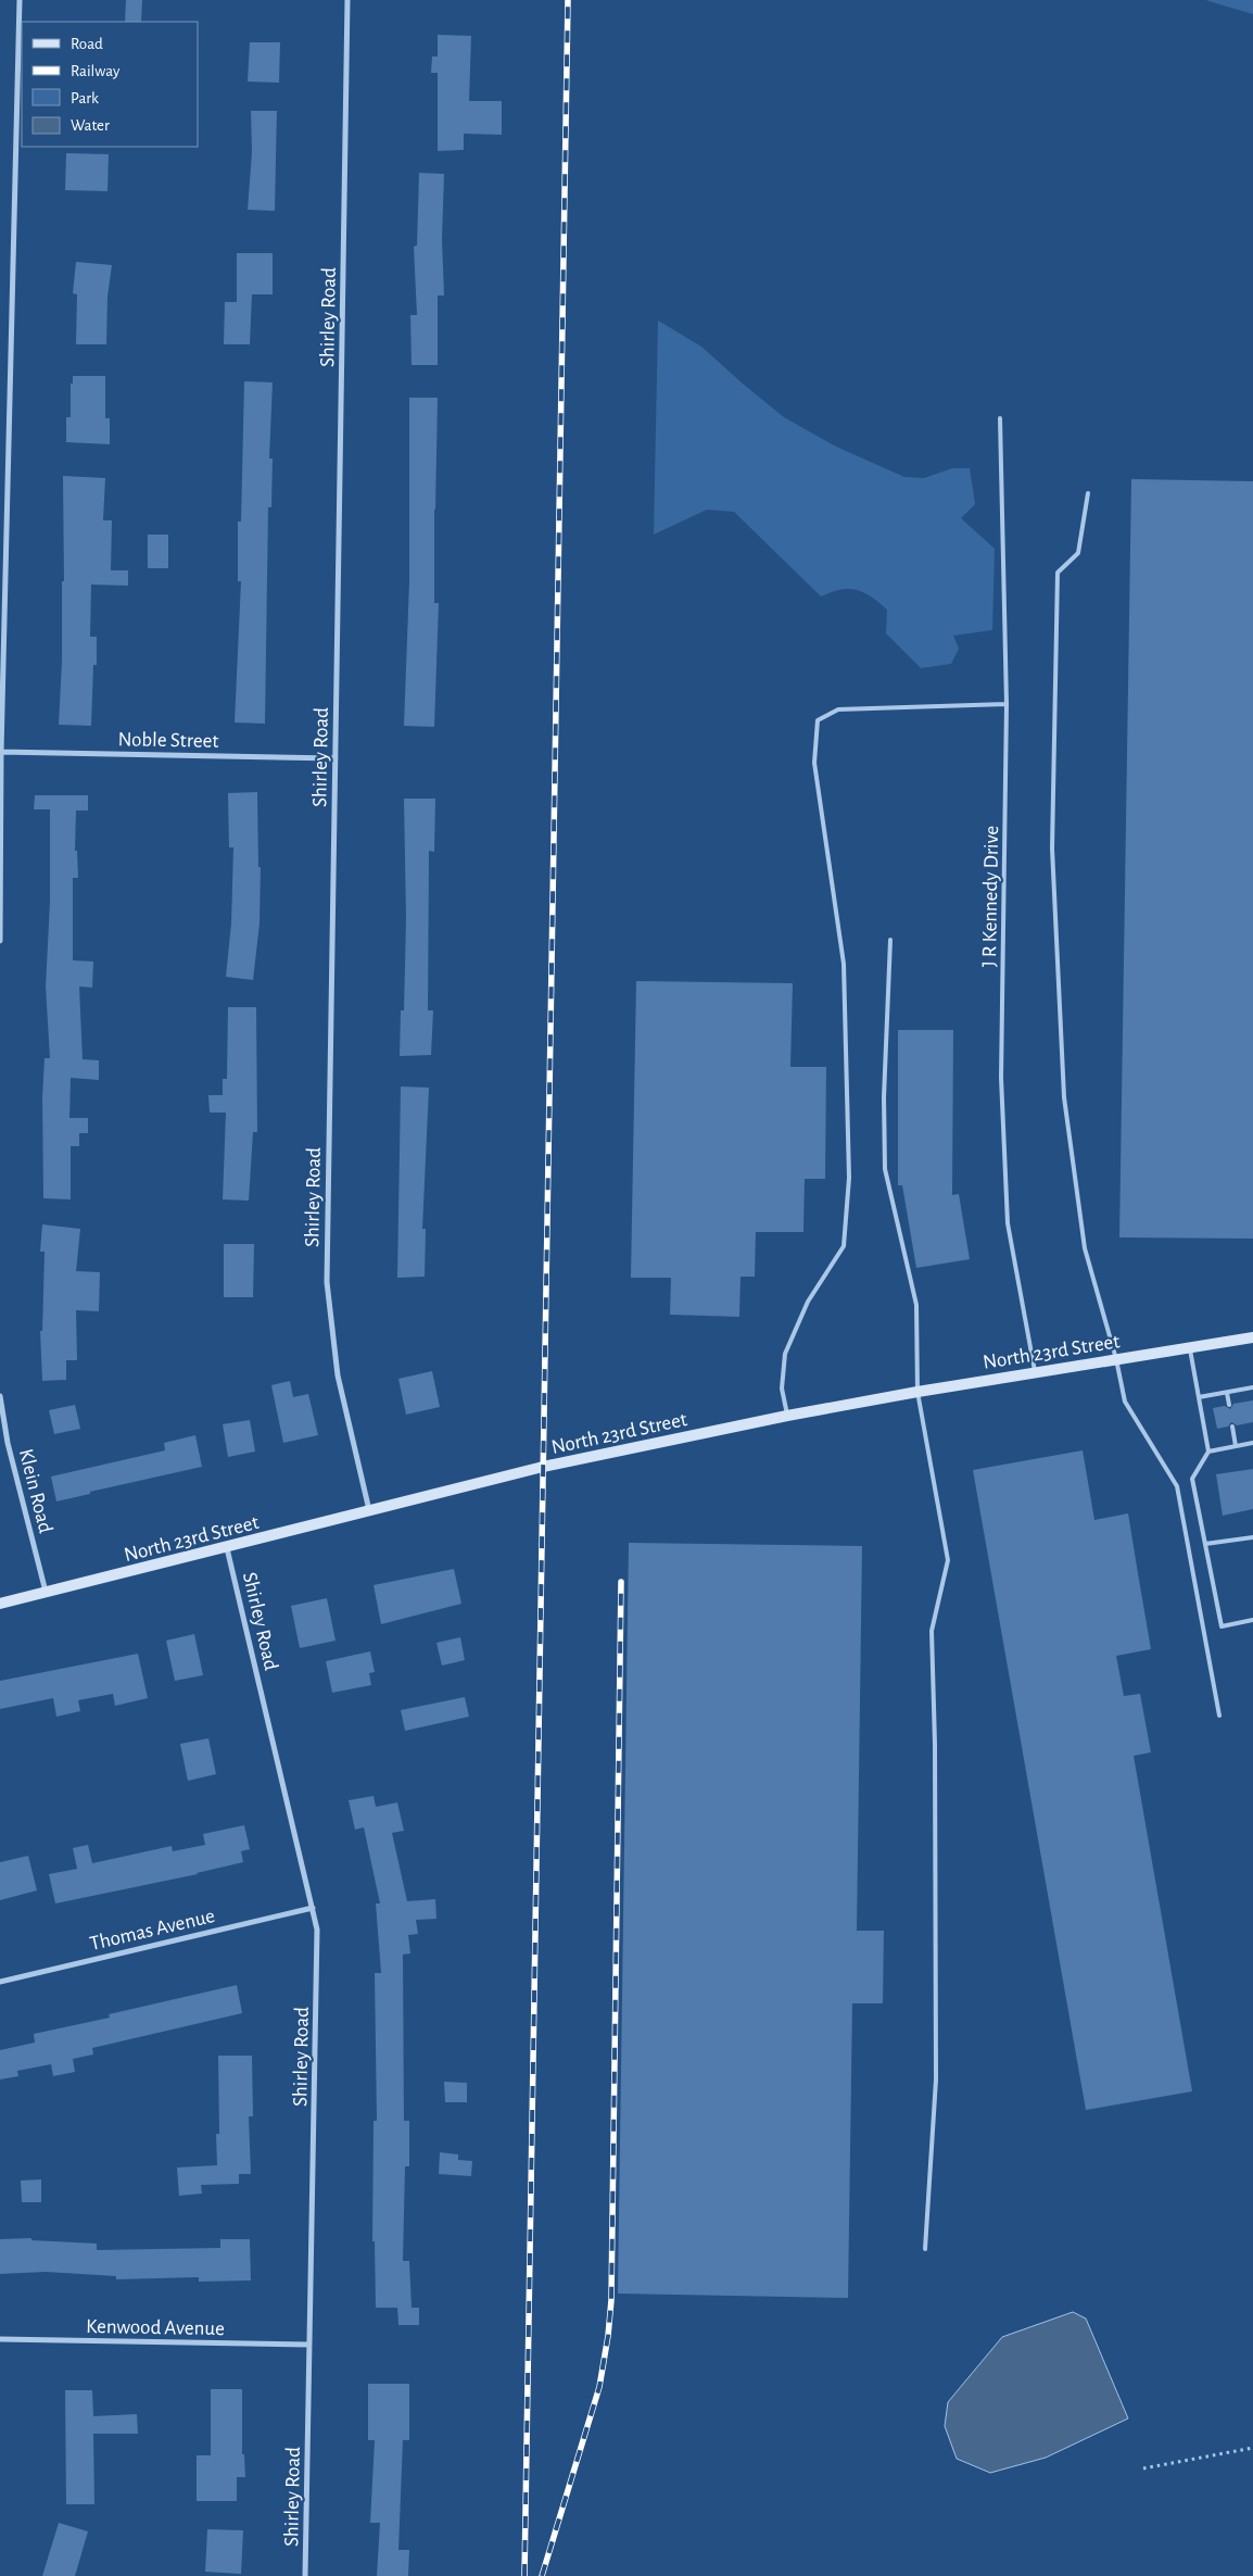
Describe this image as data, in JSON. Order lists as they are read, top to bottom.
{
  "streets": {
    "main road": ["North 23rd Street"],
    "street": [
      "Shirley Road",
      "Noble Street",
      "Klein Road",
      "Thomas Avenue",
      "Kenwood Avenue"
    ],
    "lane": ["J R Kennedy Drive"]
  },
  "crossings": [
    ["Shirley Road", "Noble Street"],
    ["Shirley Road", "North 23rd Street"],
    ["Shirley Road", "Thomas Avenue"],
    ["Shirley Road", "Kenwood Avenue"],
    ["J R Kennedy Drive", "North 23rd Street"],
    ["North 23rd Street", "Klein Road"]
  ],
  "legend": [
    "Road",
    "Railway",
    "Park",
    "Water"
  ]
}
